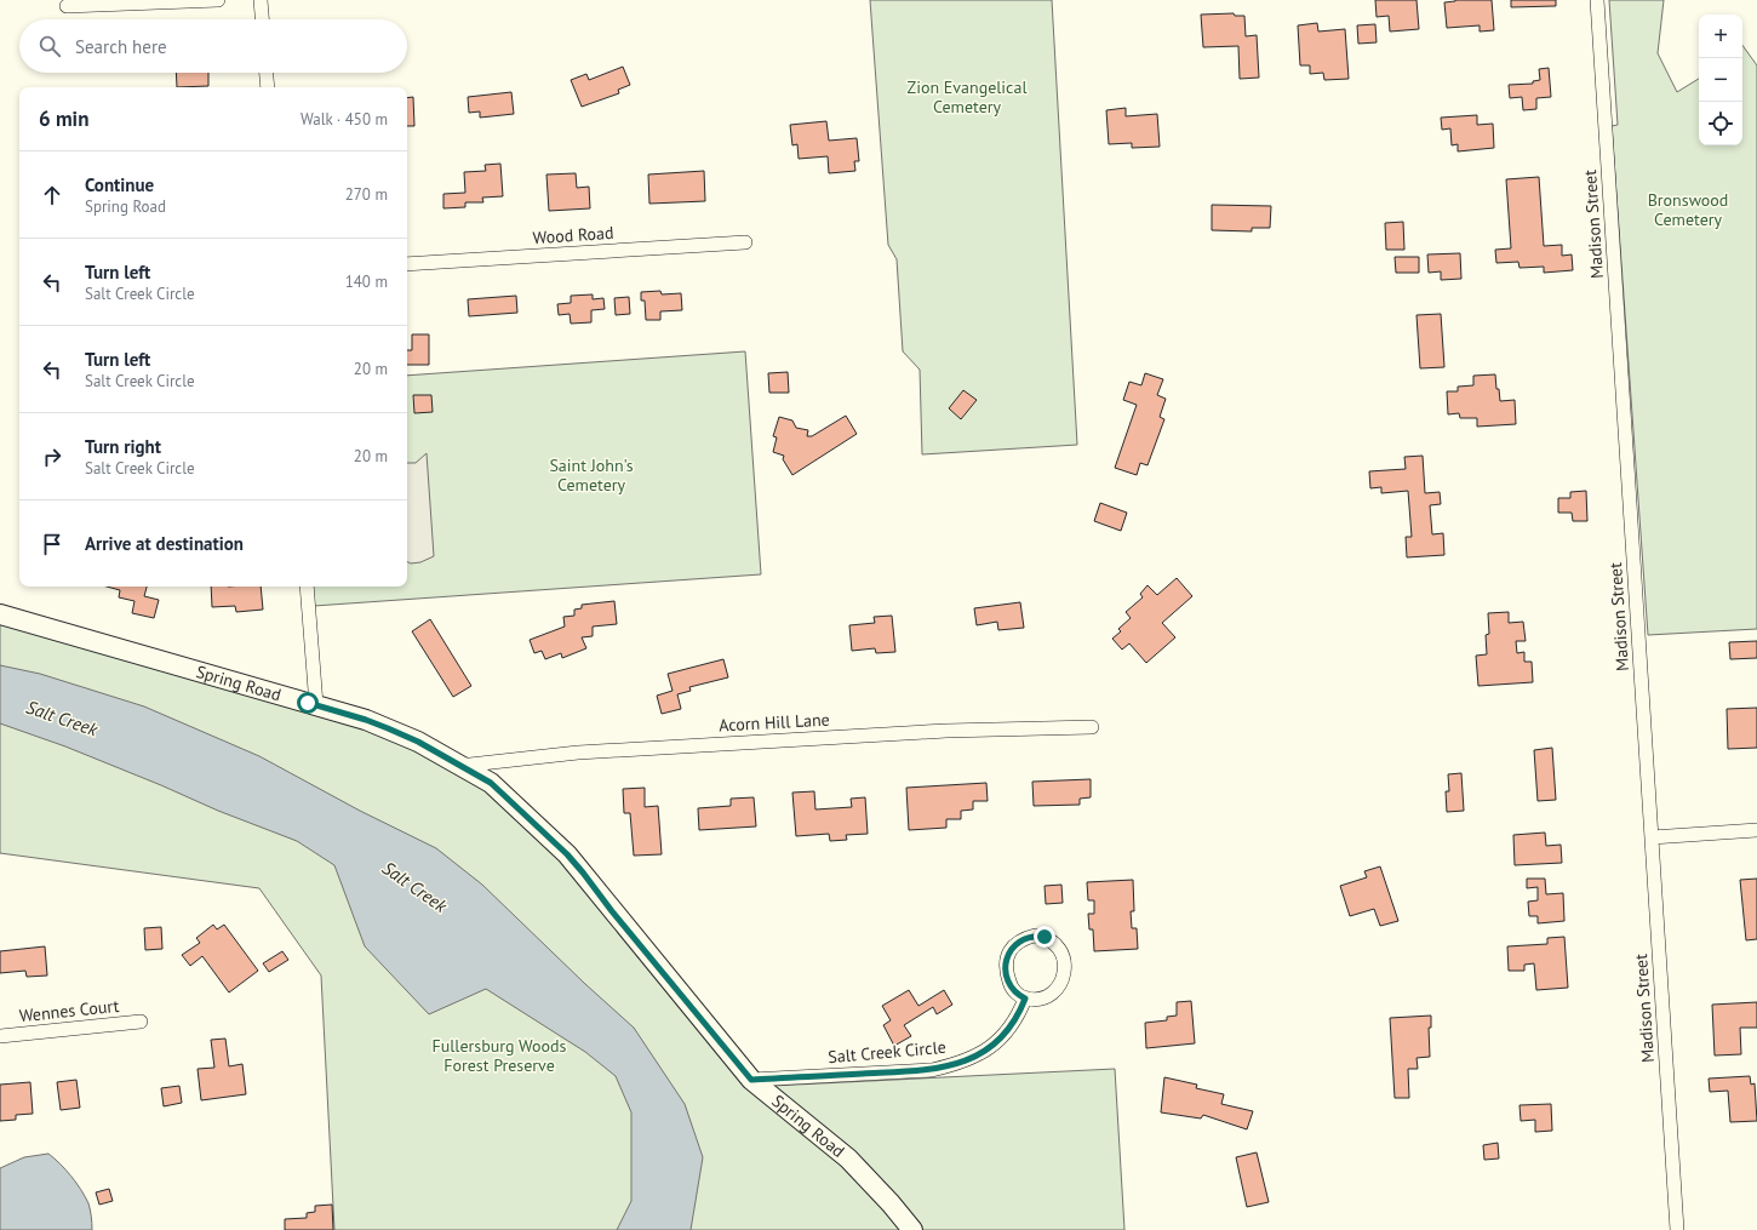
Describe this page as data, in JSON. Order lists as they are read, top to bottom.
{
  "streets": {
    "street": [
      "Madison Street",
      "Wood Road",
      "Spring Road",
      "Acorn Hill Lane",
      "Wennes Court",
      "Salt Creek Circle"
    ]
  },
  "crossings": [
    ["Spring Road", "Acorn Hill Lane"],
    ["Spring Road", "Salt Creek Circle"]
  ],
  "water": ["Salt Creek"],
  "parks": [
    "Zion Evangelical Cemetery",
    "Bronswood Cemetery",
    "Saint John's Cemetery",
    "Fullersburg Woods Forest Preserve"
  ],
  "page": {
    "map_buttons": ["+", "−"],
    "search": "Search here",
    "heading": ["6 min", "Walk · 450 m"],
    "list": [
      ["Continue", "Spring Road", "270 m"],
      ["Turn left", "Salt Creek Circle", "140 m"],
      ["Turn left", "Salt Creek Circle", "20 m"],
      ["Turn right", "Salt Creek Circle", "20 m"],
      "Arrive at destination"
    ]
  }
}
